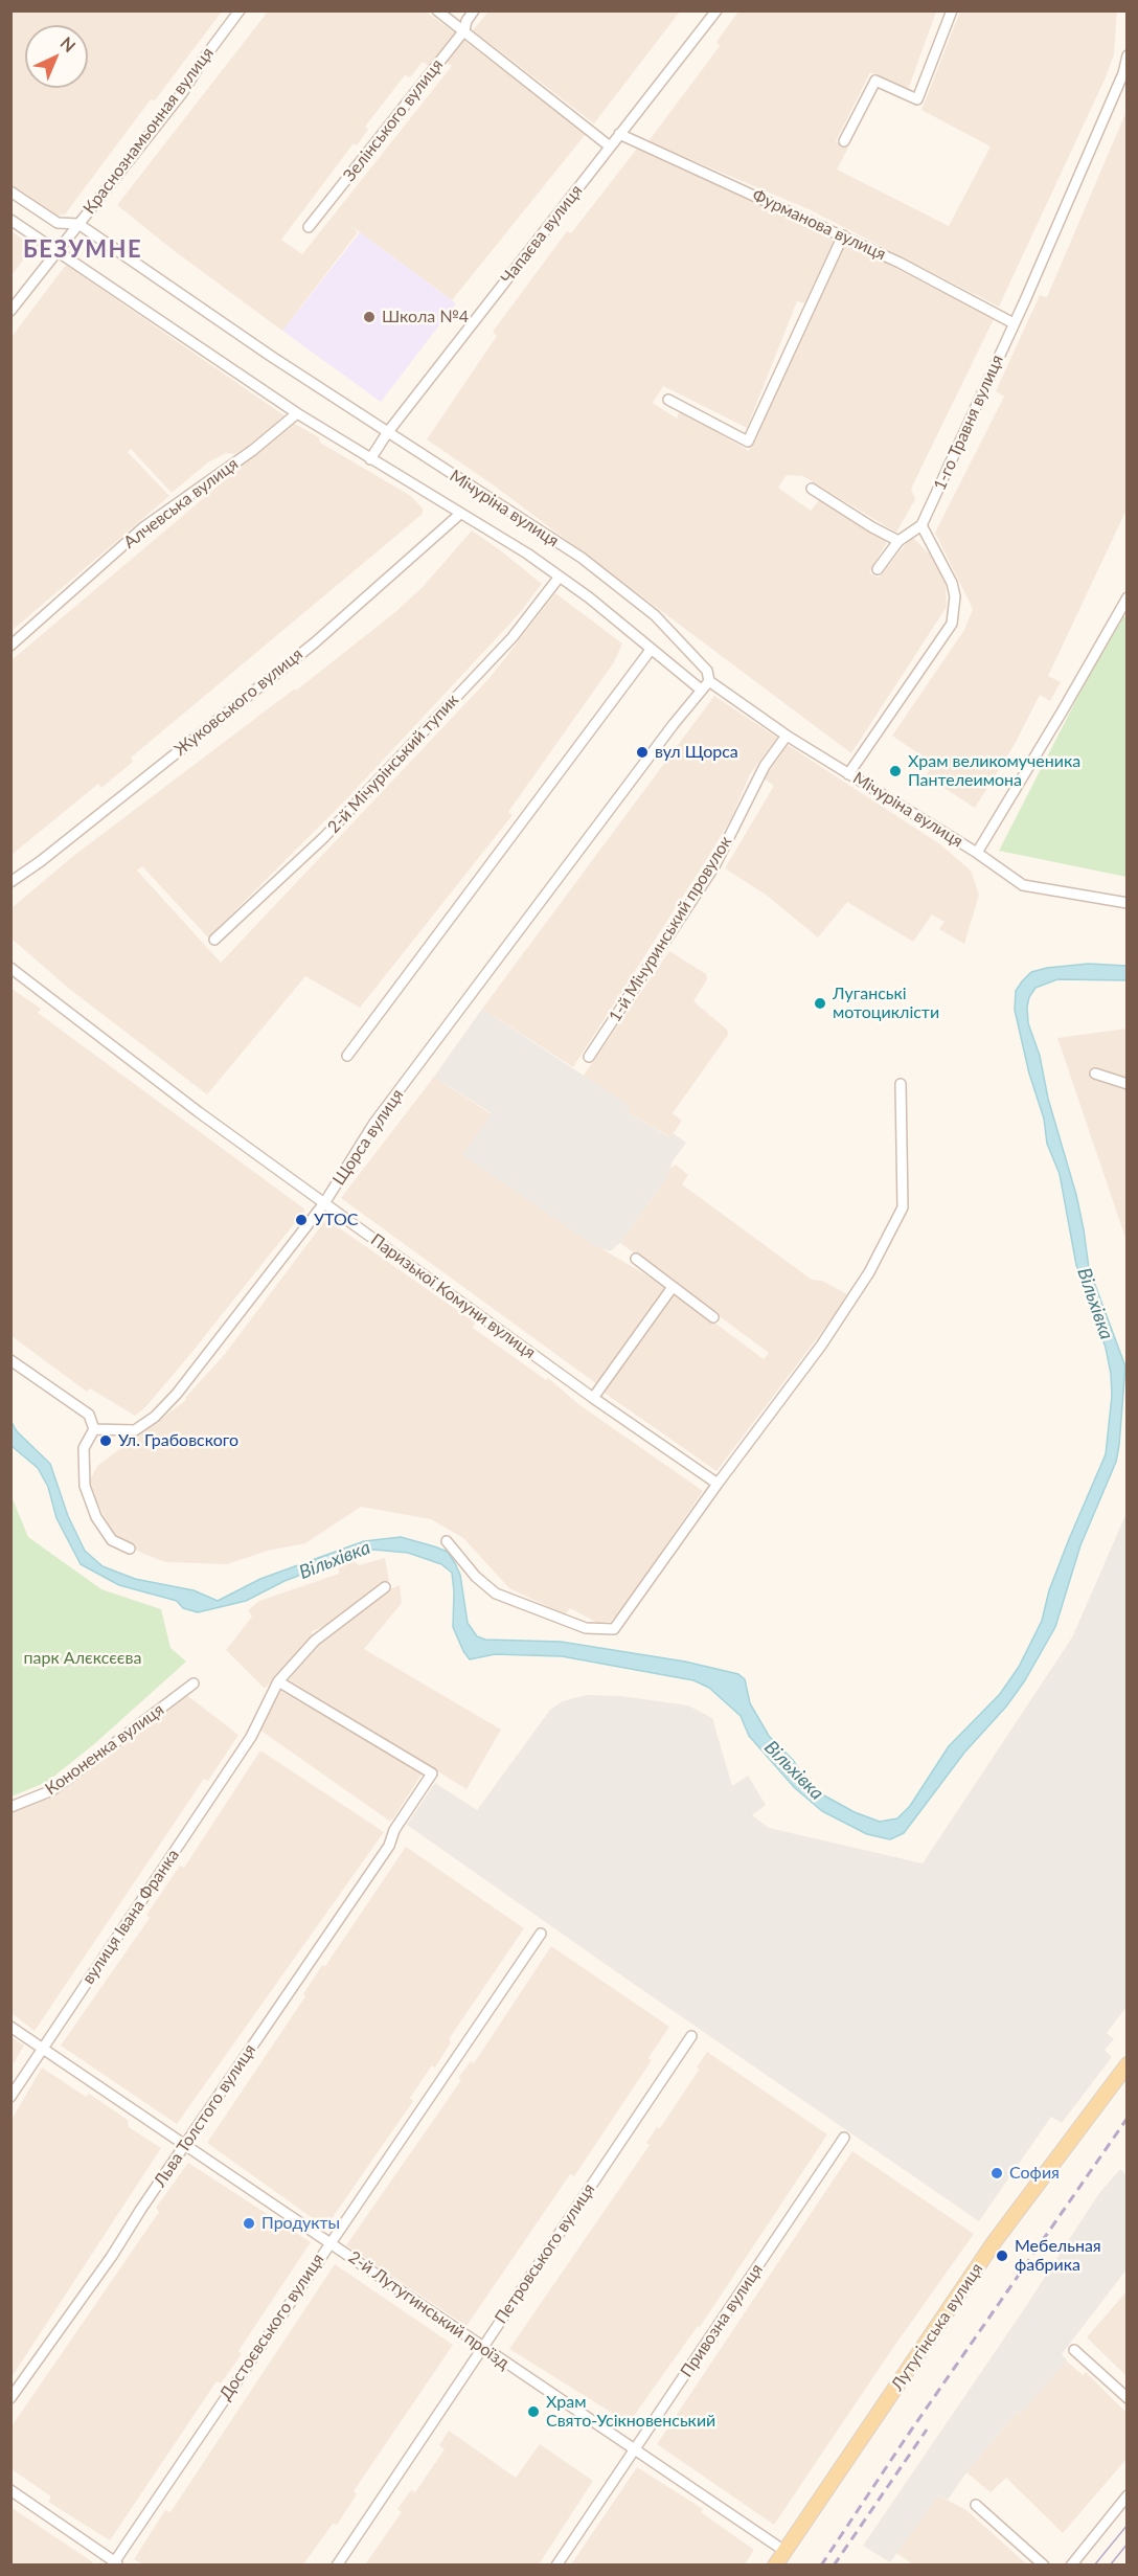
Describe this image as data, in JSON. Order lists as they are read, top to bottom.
{
  "streets": {
    "main road": ["Лутугінська вулиця"],
    "street": [
      "Зелінського вулиця",
      "Краснознамьонная вулиця",
      "Фурманова вулиця",
      "Чапаєва вулиця",
      "1-го Травня вулиця",
      "Алчевська вулиця",
      "Мічуріна вулиця",
      "Жуковського вулиця",
      "2-й Мічурінський тупик",
      "1-й Мічуринський провулок",
      "Щорса вулиця",
      "Паризької Комуни вулиця",
      "Кононенка вулиця",
      "вулиця Івана Франка",
      "Льва Толстого вулиця",
      "Петровського вулиця",
      "2-й Лутугинський проїзд",
      "Привозна вулиця",
      "Достоєвського вулиця"
    ]
  },
  "crossings": [
    ["Краснознамьонная вулиця", "Мічуріна вулиця"],
    ["Фурманова вулиця", "Чапаєва вулиця"],
    ["Фурманова вулиця", "1-го Травня вулиця"],
    ["Чапаєва вулиця", "Мічуріна вулиця"],
    ["Алчевська вулиця", "Мічуріна вулиця"],
    ["Мічуріна вулиця", "Жуковського вулиця"],
    ["Мічуріна вулиця", "2-й Мічурінський тупик"],
    ["Мічуріна вулиця", "1-й Мічуринський провулок"],
    ["Мічуріна вулиця", "Щорса вулиця"],
    ["Щорса вулиця", "Паризької Комуни вулиця"],
    ["вулиця Івана Франка", "Льва Толстого вулиця"],
    ["вулиця Івана Франка", "2-й Лутугинський проїзд"],
    ["Льва Толстого вулиця", "2-й Лутугинський проїзд"],
    ["Петровського вулиця", "2-й Лутугинський проїзд"],
    ["2-й Лутугинський проїзд", "Привозна вулиця"],
    ["2-й Лутугинський проїзд", "Достоєвського вулиця"],
    ["2-й Лутугинський проїзд", "Лутугінська вулиця"]
  ],
  "districts": ["БЕЗУМНЕ"],
  "water": ["Вільхівка"],
  "parks": ["парк Алєксєєва"],
  "places": [
    "Школа №4",
    "вул Щорса",
    "Храм великомученика Пантелеимона",
    "Луганські мотоциклісти",
    "УТОС",
    "Ул. Грабовского",
    "София",
    "Продукты",
    "Мебельная фабрика",
    "Храм Свято-Усікновенський"
  ],
  "north": "top right"
}
